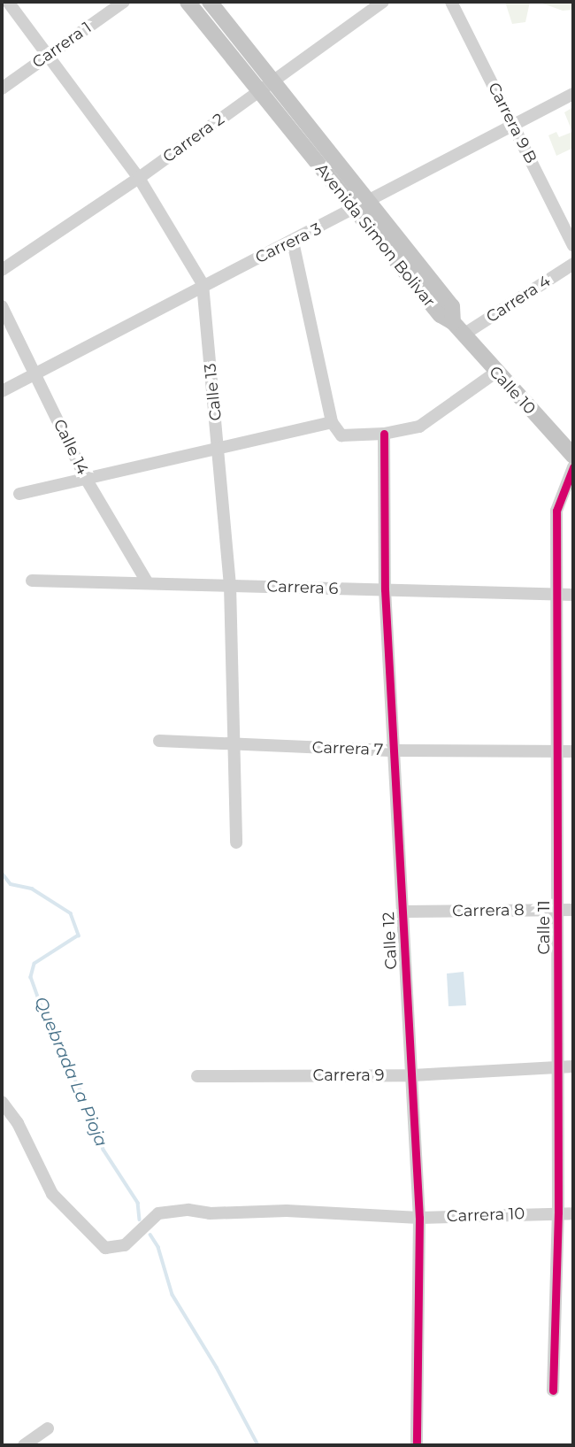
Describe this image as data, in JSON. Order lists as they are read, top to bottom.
{
  "streets": {
    "main road": ["Avenida Simon Bolivar", "Calle 10"],
    "street": [
      "Carrera 1",
      "Carrera 9 B",
      "Carrera 2",
      "Carrera 3",
      "Carrera 4",
      "Calle 13",
      "Calle 14",
      "Carrera 6",
      "Carrera 7",
      "Carrera 8",
      "Calle 11",
      "Calle 12",
      "Carrera 9",
      "Carrera 10"
    ]
  },
  "crossings": [
    ["Carrera 1", "Calle 13"],
    ["Carrera 9 B", "Carrera 3"],
    ["Carrera 2", "Avenida Simon Bolivar"],
    ["Carrera 2", "Calle 13"],
    ["Avenida Simon Bolivar", "Carrera 3"],
    ["Avenida Simon Bolivar", "Carrera 4"],
    ["Avenida Simon Bolivar", "Calle 10"],
    ["Carrera 3", "Calle 13"],
    ["Carrera 3", "Calle 14"],
    ["Carrera 4", "Calle 10"],
    ["Calle 13", "Carrera 6"],
    ["Calle 13", "Carrera 7"],
    ["Calle 14", "Carrera 6"],
    ["Carrera 6", "Calle 11"],
    ["Carrera 6", "Calle 12"],
    ["Carrera 7", "Calle 11"],
    ["Carrera 7", "Calle 12"],
    ["Carrera 8", "Calle 11"],
    ["Carrera 8", "Calle 12"],
    ["Calle 11", "Carrera 9"],
    ["Calle 11", "Carrera 10"],
    ["Calle 12", "Carrera 9"],
    ["Calle 12", "Carrera 10"]
  ],
  "water": ["Quebrada La Pioja"]
}
